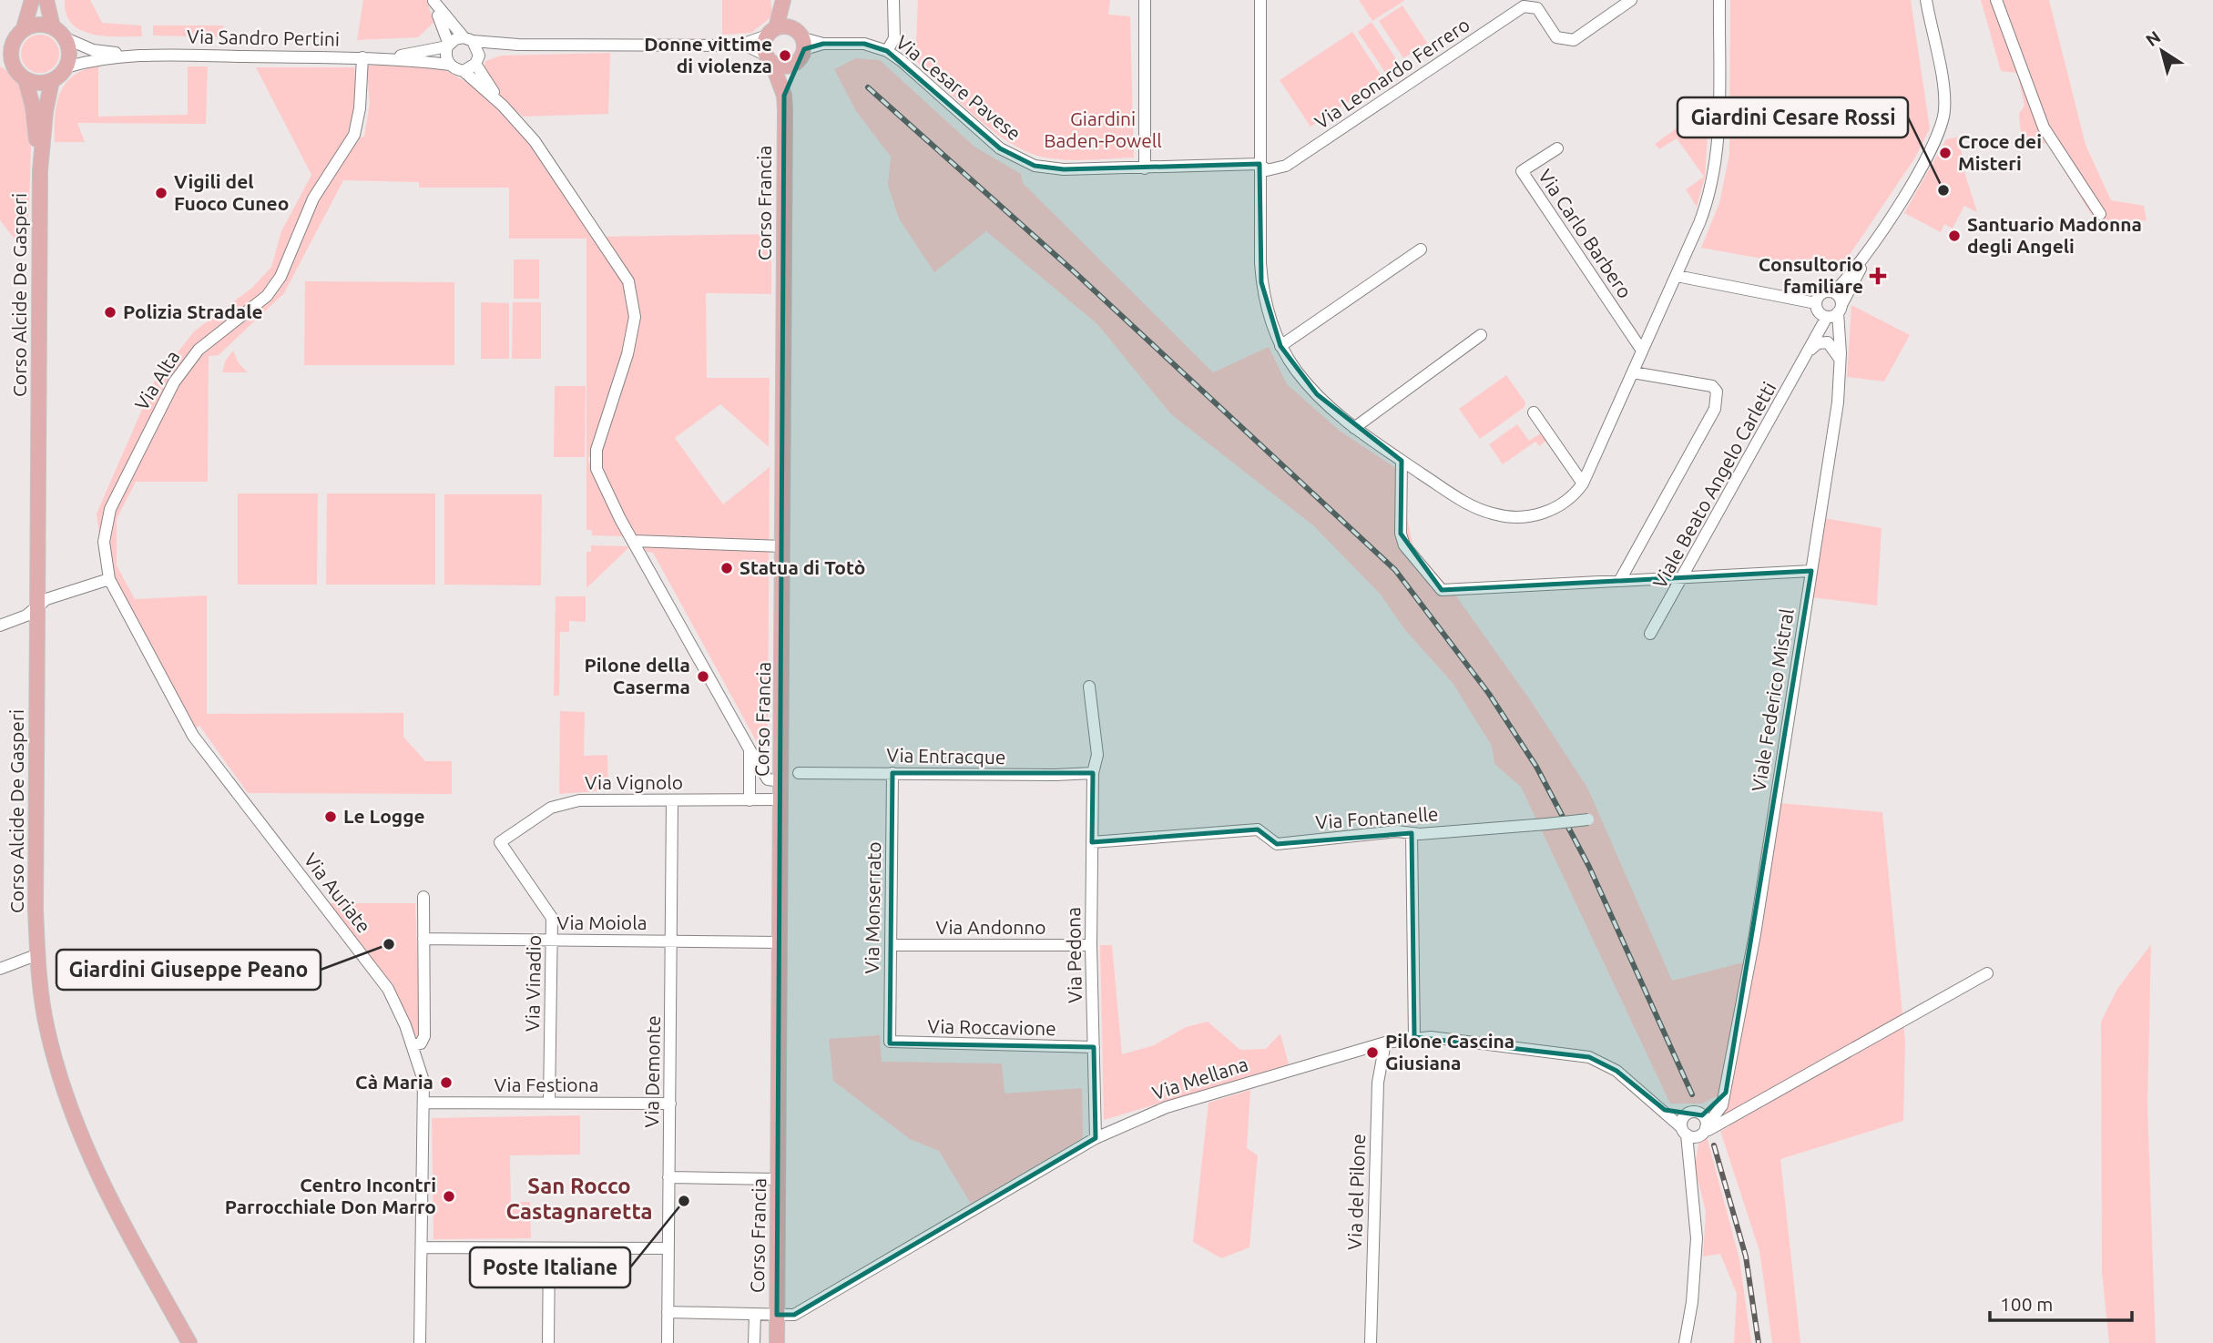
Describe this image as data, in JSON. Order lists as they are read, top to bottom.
{
  "streets": {
    "main road": ["Corso Francia", "Corso Alcide De Gasperi"],
    "street": [
      "Via Sandro Pertini",
      "Via Leonardo Ferrero",
      "Via Cesare Pavese",
      "Via Carlo Barbero",
      "Via Alta",
      "Viale Beato Angelo Carletti",
      "Viale Federico Mistral",
      "Via Entracque",
      "Via Vignolo",
      "Via Fontanelle",
      "Via Auriate",
      "Via Monserrato",
      "Via Moiola",
      "Via Andonno",
      "Via Pedona",
      "Via Vinadio",
      "Via Roccavione",
      "Via Demonte",
      "Via Mellana",
      "Via Festiona",
      "Via del Pilone"
    ]
  },
  "crossings": [
    ["Via Sandro Pertini", "Corso Alcide De Gasperi"],
    ["Via Sandro Pertini", "Via Alta"],
    ["Via Leonardo Ferrero", "Via Cesare Pavese"],
    ["Via Cesare Pavese", "Corso Francia"],
    ["Corso Francia", "Via Vignolo"],
    ["Corso Francia", "Via Moiola"],
    ["Corso Francia", "Via Mellana"],
    ["Via Alta", "Via Auriate"],
    ["Viale Beato Angelo Carletti", "Viale Federico Mistral"],
    ["Viale Federico Mistral", "Via Mellana"],
    ["Via Entracque", "Via Monserrato"],
    ["Via Entracque", "Via Pedona"],
    ["Via Vignolo", "Via Vinadio"],
    ["Via Vignolo", "Via Demonte"],
    ["Via Fontanelle", "Via Pedona"],
    ["Via Auriate", "Via Festiona"],
    ["Via Monserrato", "Via Andonno"],
    ["Via Monserrato", "Via Roccavione"],
    ["Via Moiola", "Via Vinadio"],
    ["Via Moiola", "Via Demonte"],
    ["Via Andonno", "Via Pedona"],
    ["Via Pedona", "Via Roccavione"],
    ["Via Pedona", "Via Mellana"],
    ["Via Vinadio", "Via Festiona"],
    ["Via Demonte", "Via Mellana"],
    ["Via Demonte", "Via Festiona"],
    ["Via Mellana", "Via del Pilone"]
  ],
  "districts": ["San Rocco Castagnaretta"],
  "parks": ["Giardini Baden-Powell"],
  "places": {
    "other": [
      "Donne vittime di violenza",
      "Croce dei Misteri",
      "Giardini Cesare Rossi",
      "Vigili del Fuoco Cuneo",
      "Santuario Madonna degli Angeli",
      "Polizia Stradale",
      "Statua di Totò",
      "Pilone della Caserma",
      "Le Logge",
      "Giardini Giuseppe Peano",
      "Pilone Cascina Giusiana",
      "Cà Maria",
      "Centro Incontri Parrocchiale Don Marro",
      "Poste Italiane"
    ],
    "health": ["Consultorio familiare"]
  },
  "scale_bar": "100 m",
  "north": "top left"
}
